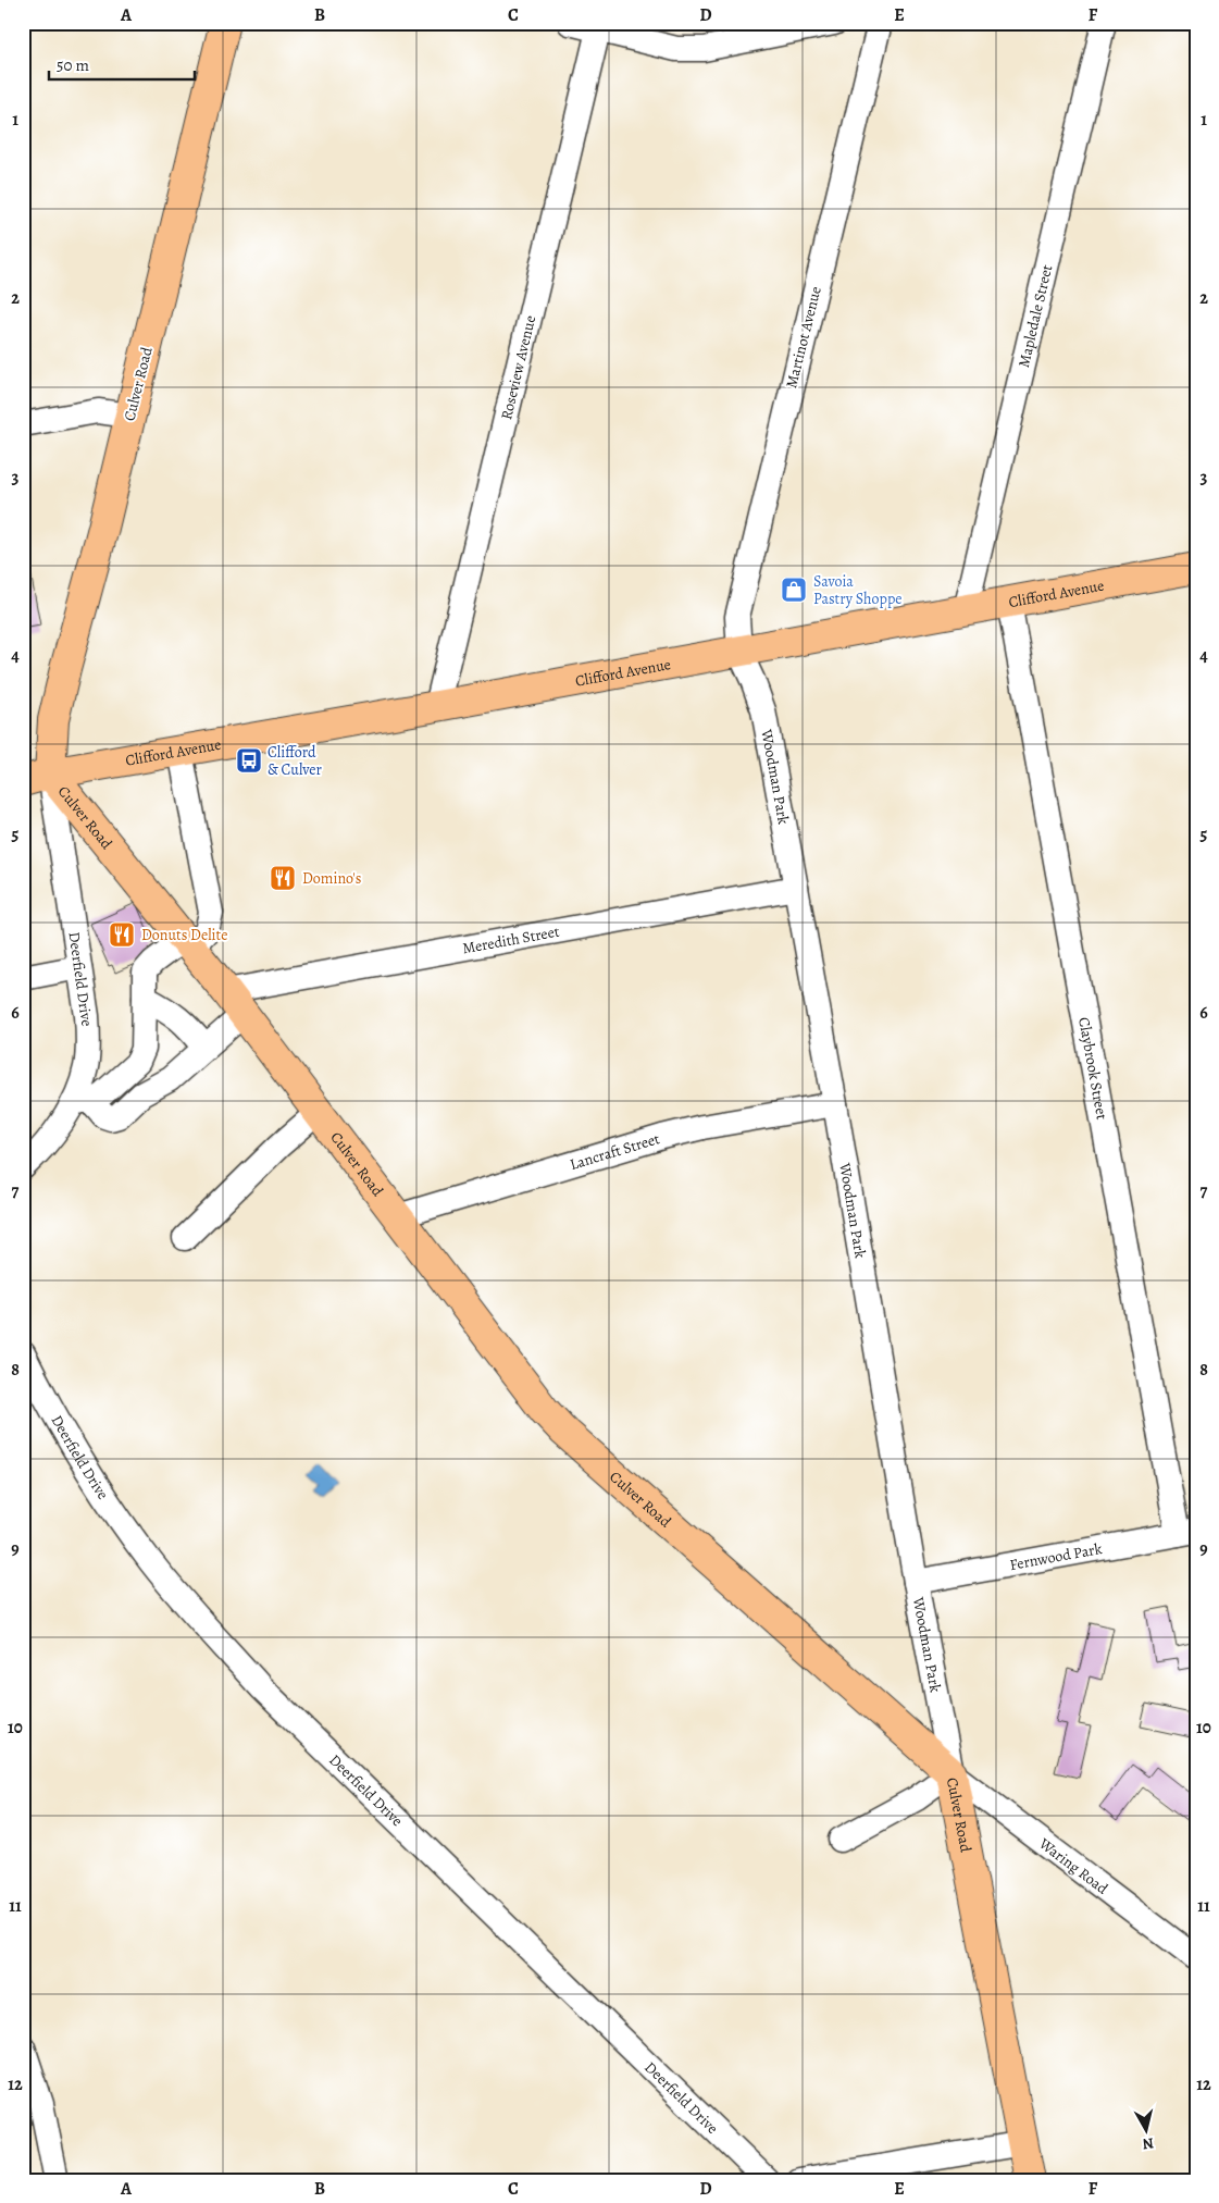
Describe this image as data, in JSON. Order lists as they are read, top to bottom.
{
  "streets": {
    "main road": ["Culver Road", "Clifford Avenue"],
    "street": [
      "Mapledale Street",
      "Martinot Avenue",
      "Roseview Avenue",
      "Woodman Park",
      "Meredith Street",
      "Deerfield Drive",
      "Claybrook Street",
      "Lancraft Street",
      "Fernwood Park",
      "Waring Road"
    ]
  },
  "crossings": [
    ["Mapledale Street", "Clifford Avenue"],
    ["Martinot Avenue", "Clifford Avenue"],
    ["Martinot Avenue", "Woodman Park"],
    ["Roseview Avenue", "Clifford Avenue"],
    ["Culver Road", "Clifford Avenue"],
    ["Culver Road", "Woodman Park"],
    ["Culver Road", "Meredith Street"],
    ["Culver Road", "Deerfield Drive"],
    ["Culver Road", "Lancraft Street"],
    ["Culver Road", "Waring Road"],
    ["Clifford Avenue", "Woodman Park"],
    ["Clifford Avenue", "Deerfield Drive"],
    ["Clifford Avenue", "Claybrook Street"],
    ["Woodman Park", "Meredith Street"],
    ["Woodman Park", "Lancraft Street"],
    ["Woodman Park", "Fernwood Park"],
    ["Woodman Park", "Waring Road"],
    ["Claybrook Street", "Fernwood Park"]
  ],
  "places": {
    "shop": ["Savoia Pastry Shoppe"],
    "bus stop": ["Clifford & Culver"],
    "restaurant": ["Domino's", "Donuts Delite"]
  },
  "scale_bar": "50 m",
  "north": "bottom",
  "grid": {
    "columns": [
      "A",
      "B",
      "C",
      "D",
      "E",
      "F"
    ],
    "rows": [
      "1",
      "2",
      "3",
      "4",
      "5",
      "6",
      "7",
      "8",
      "9",
      "10",
      "11",
      "12"
    ]
  }
}
